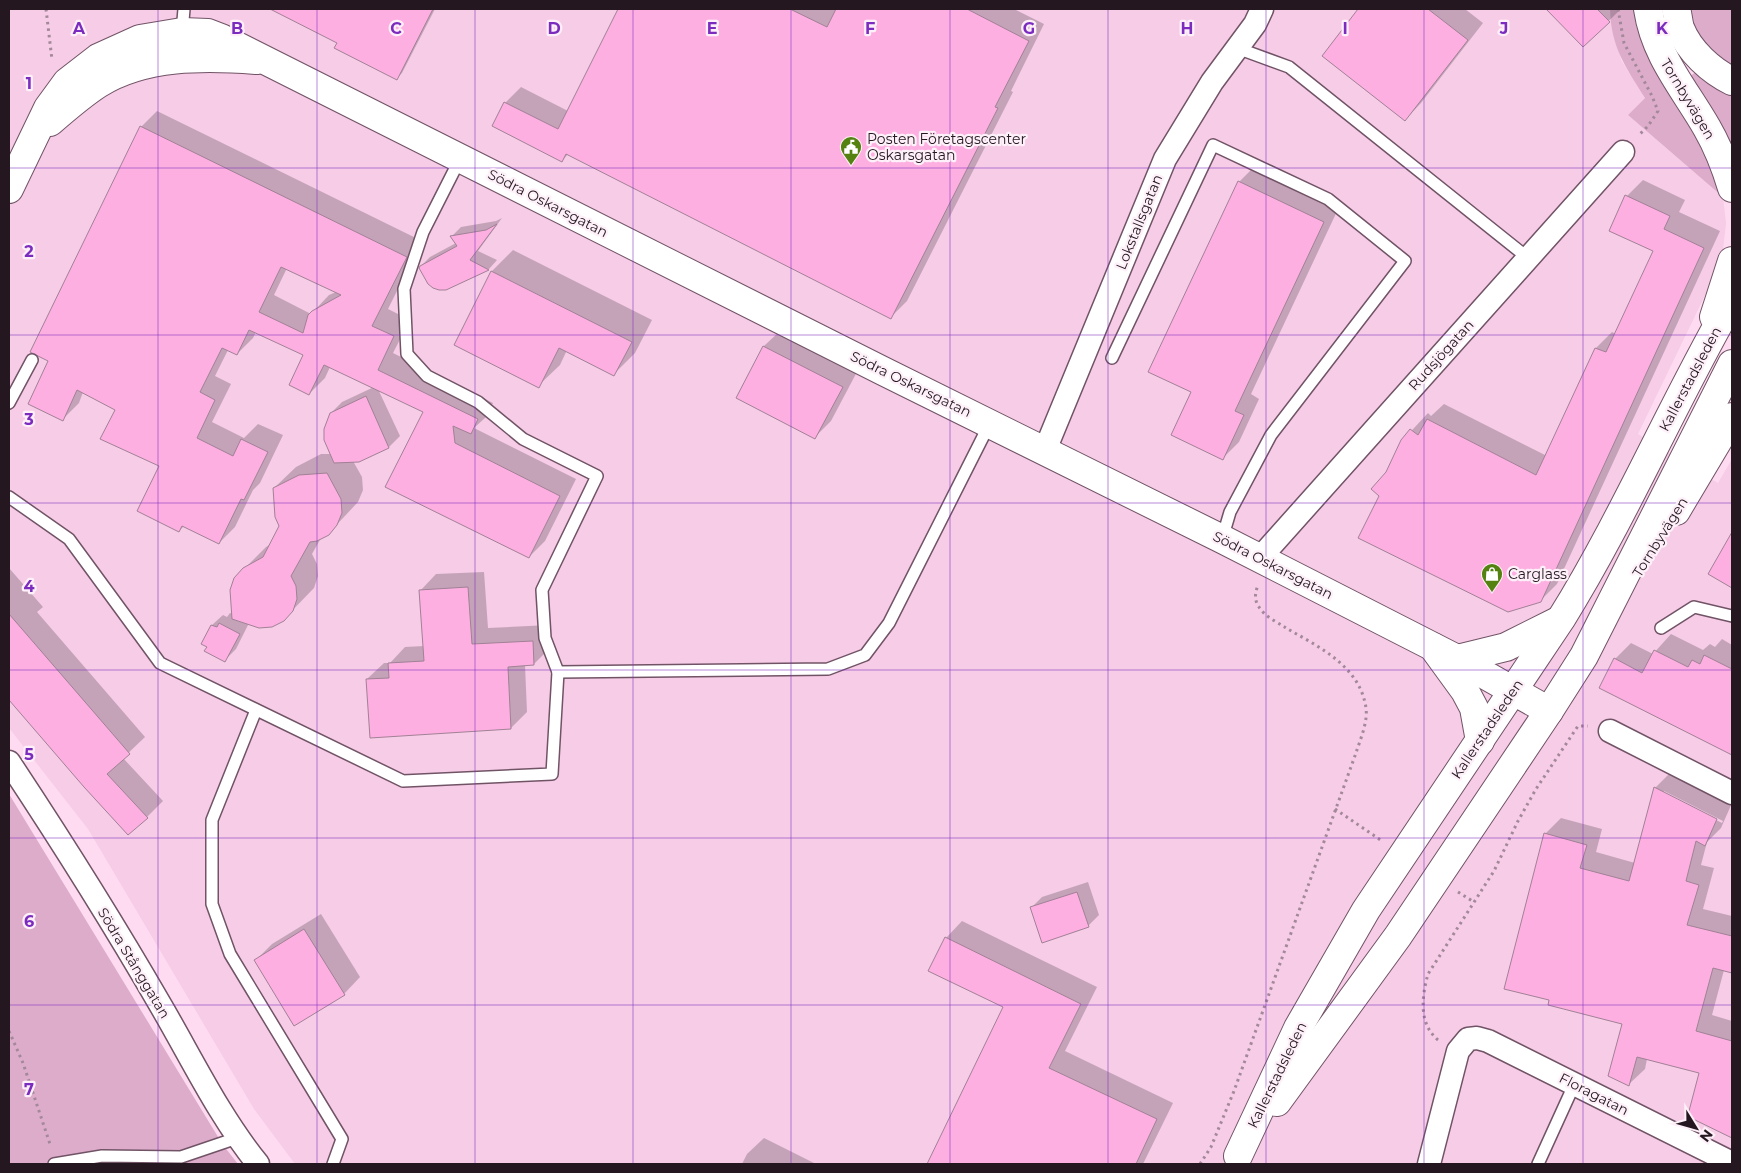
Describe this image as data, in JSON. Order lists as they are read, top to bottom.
{
  "streets": {
    "main road": ["Tornbyvägen", "Södra Oskarsgatan", "Kallerstadsleden"],
    "street": [
      "Lokstallsgatan",
      "Rudsjögatan",
      "Södra Stånggatan",
      "Floragatan"
    ]
  },
  "crossings": [
    ["Tornbyvägen", "Kallerstadsleden"],
    ["Södra Oskarsgatan", "Lokstallsgatan"],
    ["Södra Oskarsgatan", "Rudsjögatan"],
    ["Södra Oskarsgatan", "Kallerstadsleden"]
  ],
  "places": {
    "public building": ["Posten Företagscenter Oskarsgatan"],
    "shop": ["Carglass"]
  },
  "north": "bottom right",
  "grid": {
    "columns": [
      "A",
      "B",
      "C",
      "D",
      "E",
      "F",
      "G",
      "H",
      "I",
      "J",
      "K"
    ],
    "rows": [
      "1",
      "2",
      "3",
      "4",
      "5",
      "6",
      "7"
    ]
  }
}
